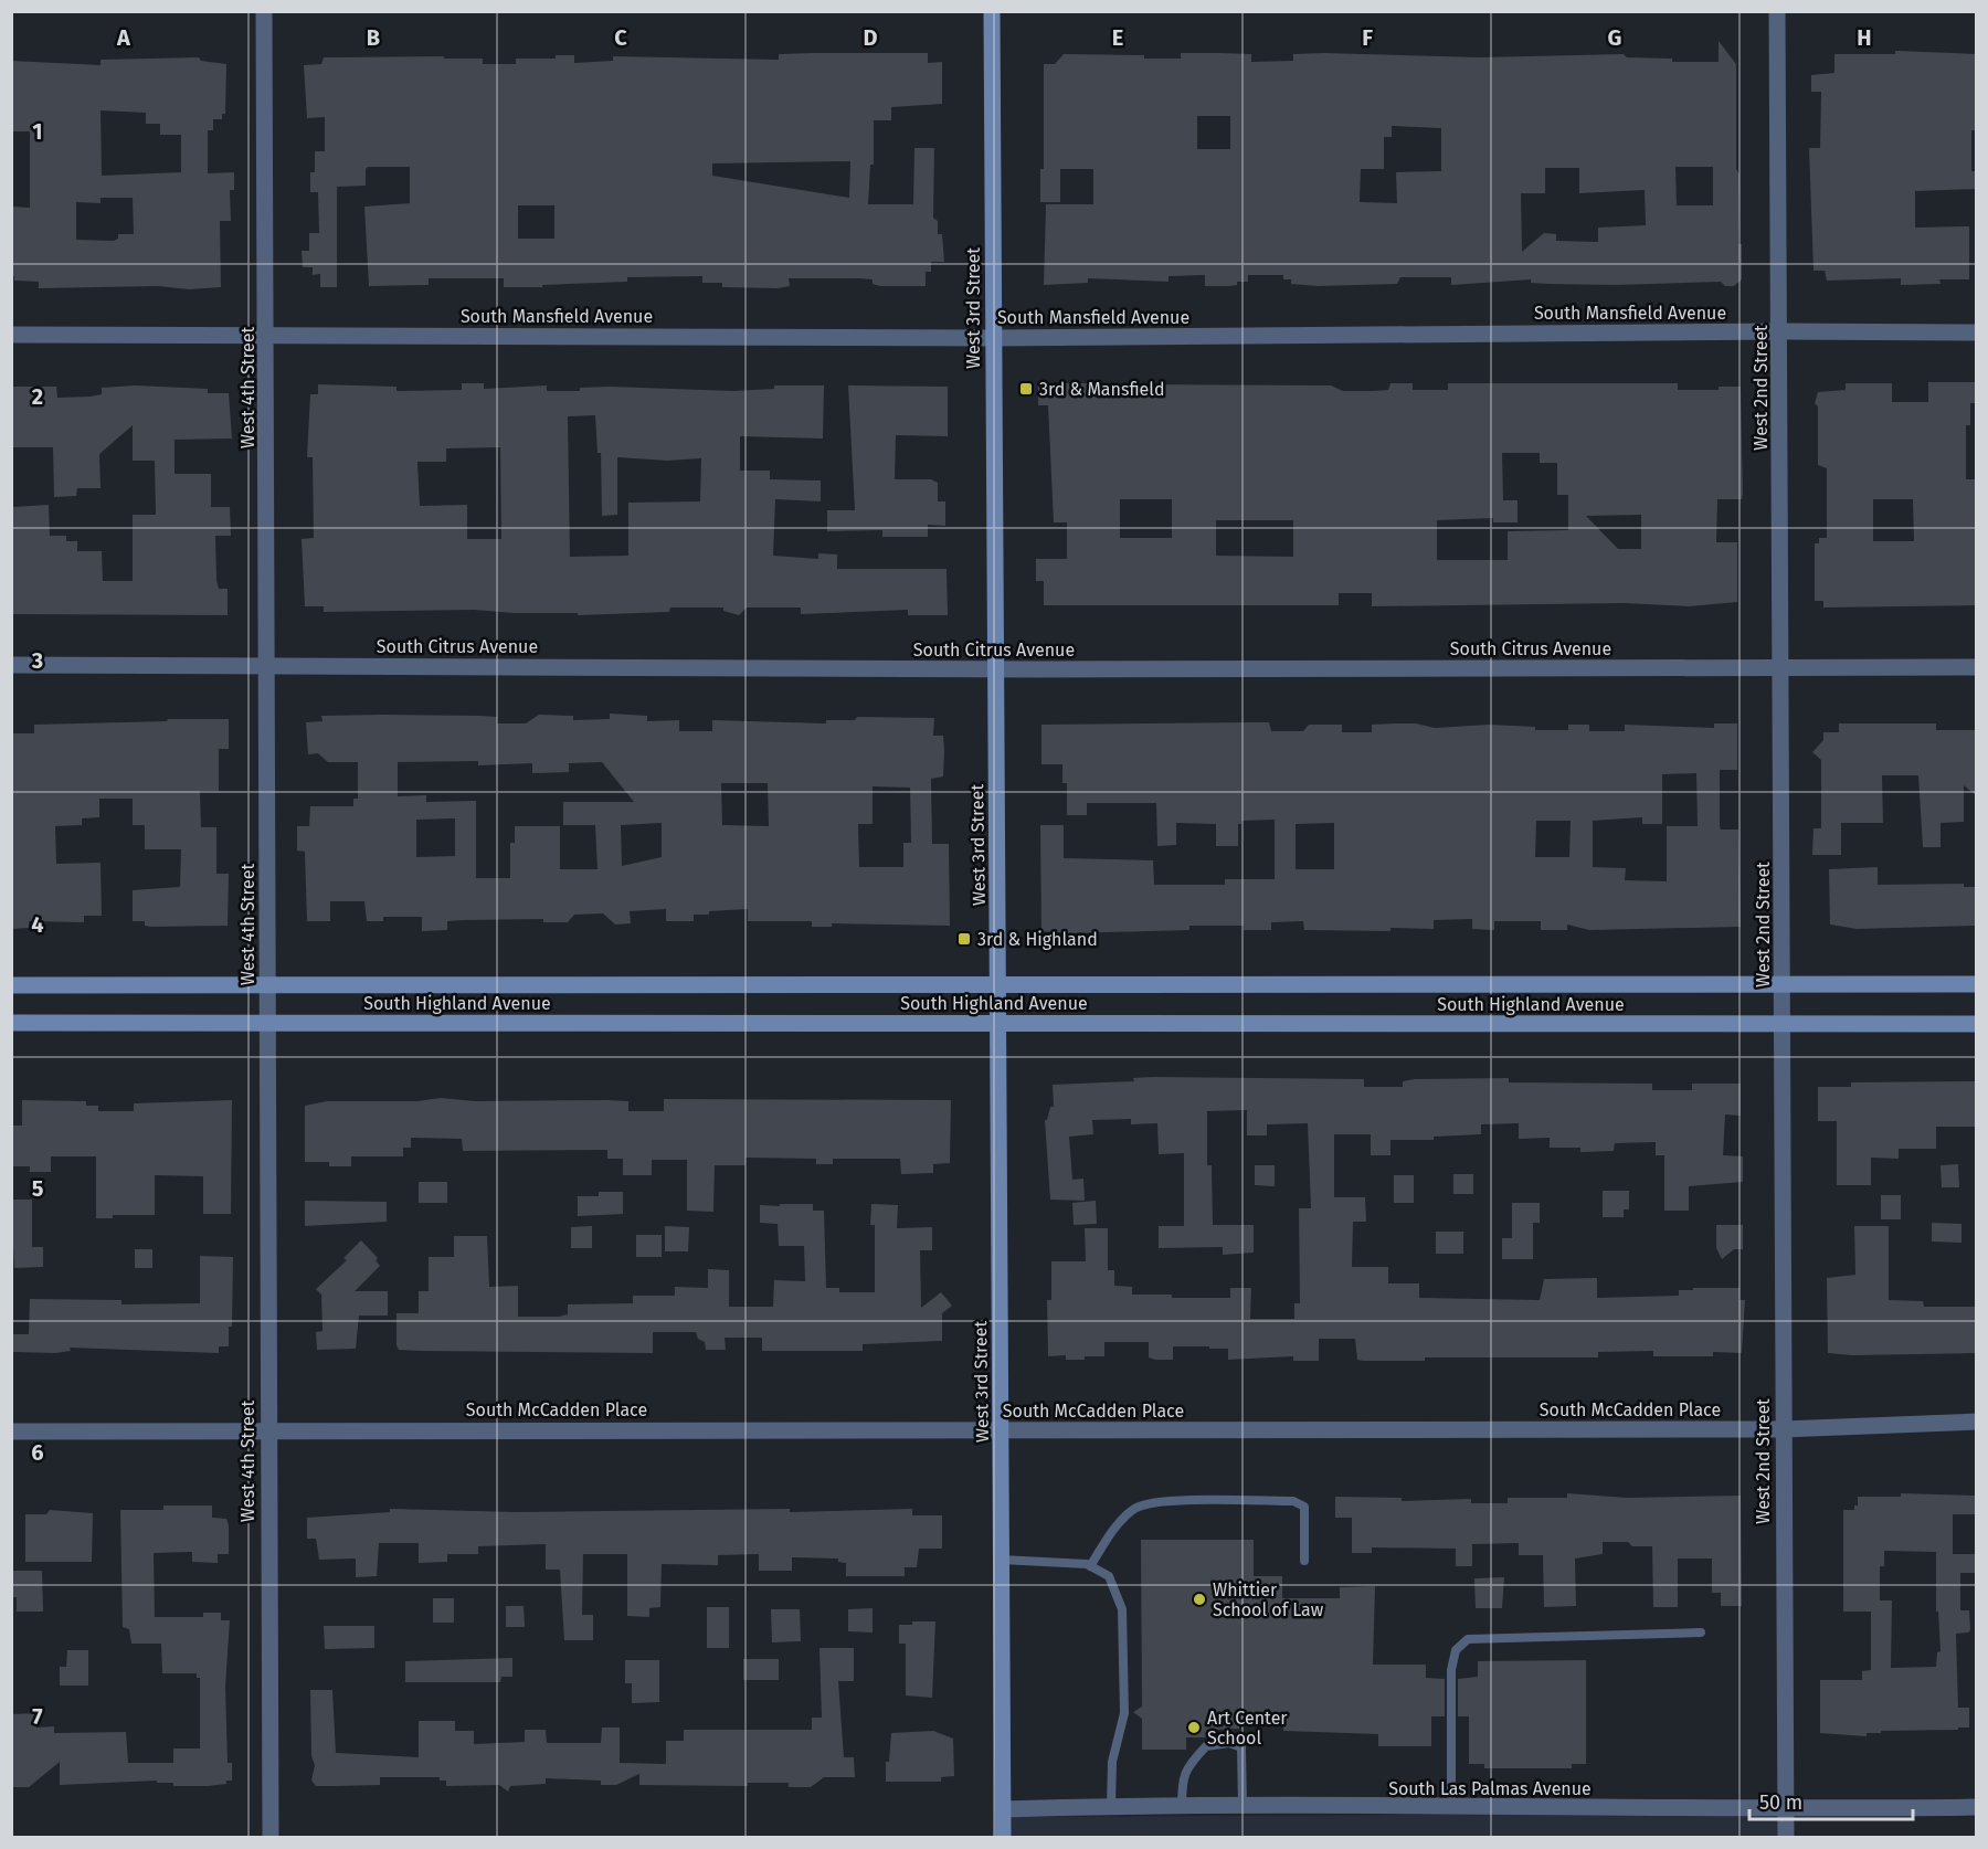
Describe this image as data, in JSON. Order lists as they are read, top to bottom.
{
  "streets": {
    "main road": ["West 3rd Street", "South Highland Avenue"],
    "street": [
      "South Mansfield Avenue",
      "West 4th Street",
      "West 2nd Street",
      "South Citrus Avenue",
      "South McCadden Place",
      "South Las Palmas Avenue"
    ]
  },
  "crossings": [
    ["West 3rd Street", "South Mansfield Avenue"],
    ["West 3rd Street", "South Citrus Avenue"],
    ["West 3rd Street", "South Highland Avenue"],
    ["West 3rd Street", "South McCadden Place"],
    ["West 3rd Street", "South Las Palmas Avenue"],
    ["South Mansfield Avenue", "West 4th Street"],
    ["South Mansfield Avenue", "West 2nd Street"],
    ["West 4th Street", "South Citrus Avenue"],
    ["West 4th Street", "South Highland Avenue"],
    ["West 4th Street", "South McCadden Place"],
    ["West 2nd Street", "South Citrus Avenue"],
    ["West 2nd Street", "South Highland Avenue"],
    ["West 2nd Street", "South McCadden Place"],
    ["West 2nd Street", "South Las Palmas Avenue"]
  ],
  "places": {
    "transit": ["3rd & Mansfield", "3rd & Highland"],
    "other": ["Whittier School of Law", "Art Center School"]
  },
  "scale_bar": "50 m",
  "grid": {
    "columns": [
      "A",
      "B",
      "C",
      "D",
      "E",
      "F",
      "G",
      "H"
    ],
    "rows": [
      "1",
      "2",
      "3",
      "4",
      "5",
      "6",
      "7"
    ]
  }
}
